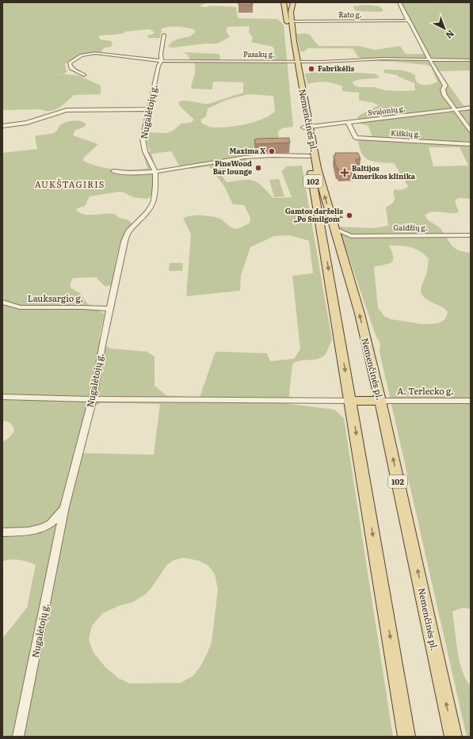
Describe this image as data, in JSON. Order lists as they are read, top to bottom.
{
  "streets": {
    "main road": ["Nemenčinės pl.", "102"],
    "street": [
      "Rato g.",
      "Pasakų g.",
      "Svajonių g.",
      "Nugalėtojų g.",
      "Kiškių g.",
      "Gaidžių g.",
      "Lauksargio g.",
      "A. Terlecko g."
    ]
  },
  "crossings": [
    ["Rato g.", "Nemenčinės pl."],
    ["Pasakų g.", "Nugalėtojų g."],
    ["Pasakų g.", "Nemenčinės pl."],
    ["Svajonių g.", "Nemenčinės pl."],
    ["Svajonių g.", "Kiškių g."],
    ["Nugalėtojų g.", "Lauksargio g."],
    ["Nemenčinės pl.", "A. Terlecko g."]
  ],
  "districts": ["AUKŠTAGIRIS"],
  "places": {
    "other": [
      "Fabrikėlis",
      "Maxima X",
      "PineWood Bar lounge",
      "Gamtos darželis „Po Smilgom“"
    ],
    "health": ["Baltijos Amerikos klinika"]
  },
  "north": "bottom right"
}
